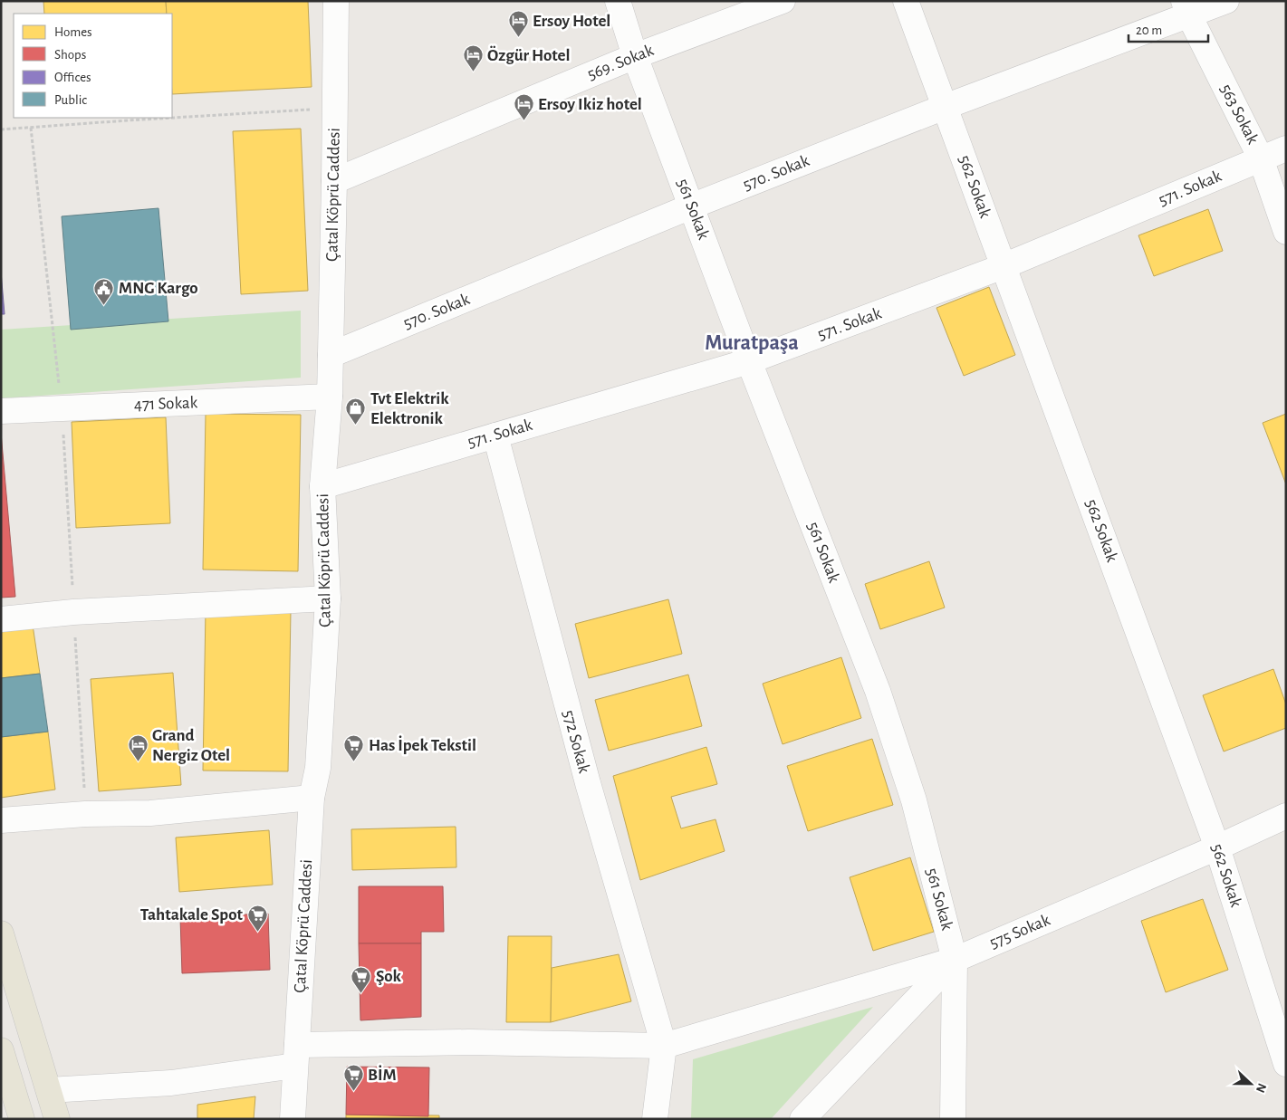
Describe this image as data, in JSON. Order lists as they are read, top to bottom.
{
  "streets": {
    "street": [
      "569. Sokak",
      "563 Sokak",
      "570. Sokak",
      "562 Sokak",
      "571. Sokak",
      "Çatal Köprü Caddesi",
      "561 Sokak",
      "471 Sokak",
      "572 Sokak",
      "575 Sokak"
    ]
  },
  "crossings": [
    ["569. Sokak", "Çatal Köprü Caddesi"],
    ["569. Sokak", "561 Sokak"],
    ["563 Sokak", "570. Sokak"],
    ["563 Sokak", "571. Sokak"],
    ["570. Sokak", "562 Sokak"],
    ["570. Sokak", "Çatal Köprü Caddesi"],
    ["570. Sokak", "561 Sokak"],
    ["562 Sokak", "571. Sokak"],
    ["562 Sokak", "575 Sokak"],
    ["571. Sokak", "Çatal Köprü Caddesi"],
    ["571. Sokak", "561 Sokak"],
    ["571. Sokak", "572 Sokak"],
    ["Çatal Köprü Caddesi", "471 Sokak"],
    ["561 Sokak", "575 Sokak"]
  ],
  "districts": ["Muratpaşa"],
  "places": {
    "hotel": [
      "Ersoy Hotel",
      "Özgür Hotel",
      "Ersoy Ikiz hotel",
      "Grand Nergiz Otel"
    ],
    "public building": ["MNG Kargo"],
    "shop": ["Tvt Elektrik Elektronik"],
    "supermarket": [
      "Has İpek Tekstil",
      "Tahtakale Spot",
      "Şok",
      "BİM"
    ]
  },
  "legend": [
    "Homes",
    "Shops",
    "Offices",
    "Public"
  ],
  "scale_bar": "20 m",
  "north": "right"
}
